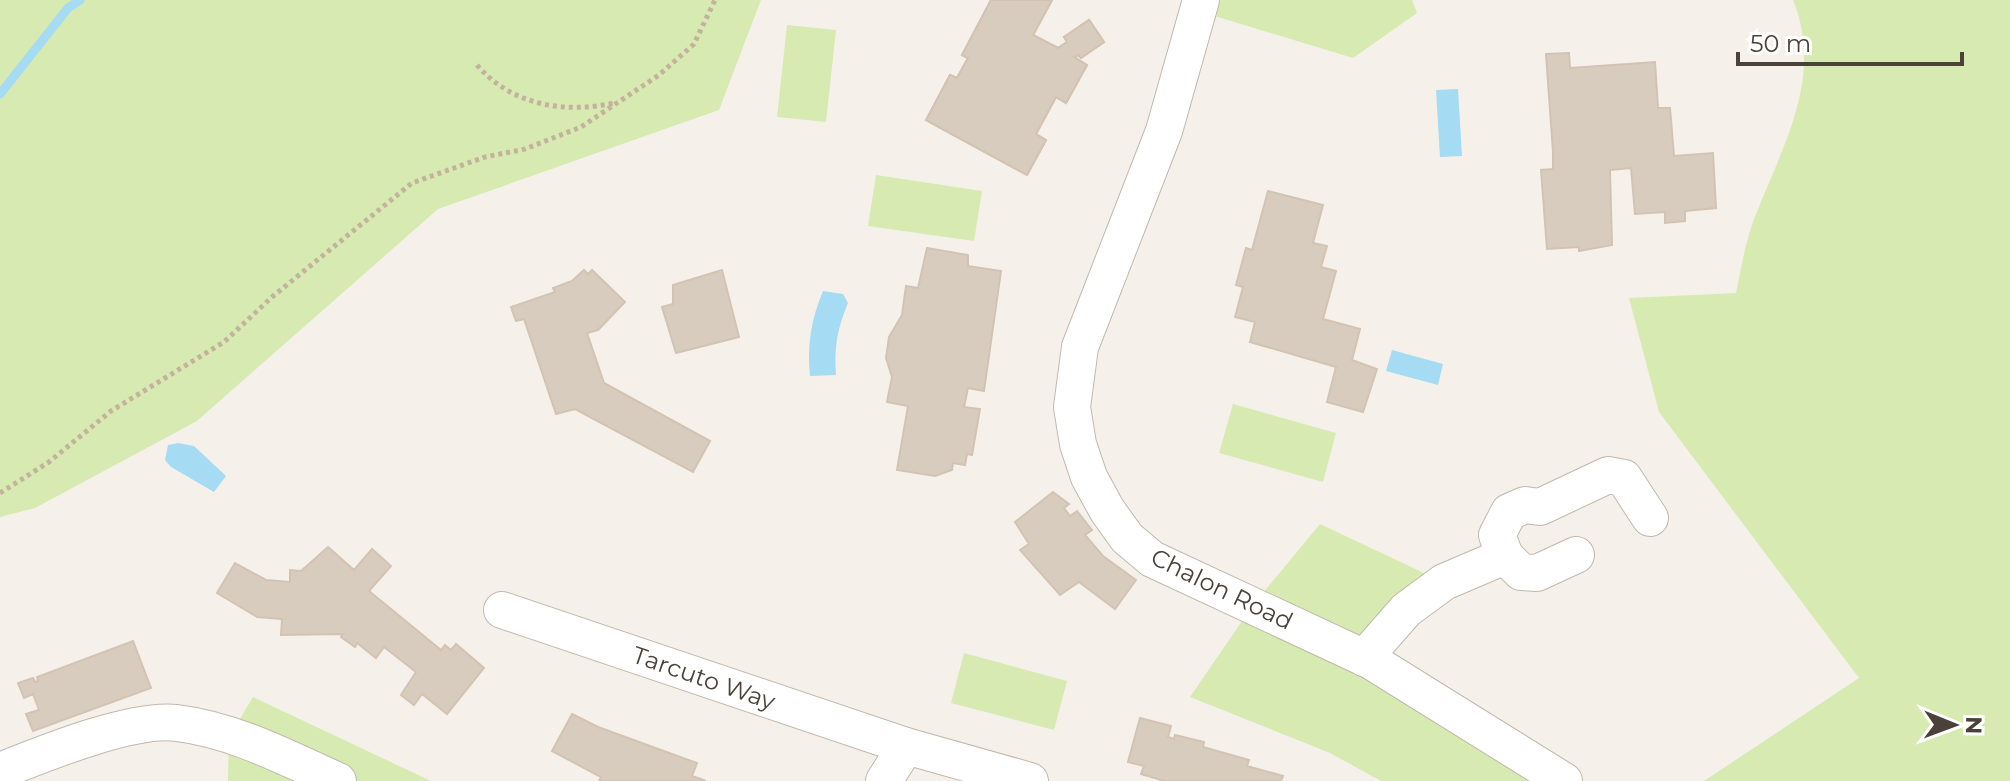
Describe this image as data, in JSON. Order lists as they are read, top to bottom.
{
  "streets": {
    "street": ["Chalon Road", "Tarcuto Way"]
  },
  "scale_bar": "50 m",
  "north": "right"
}
